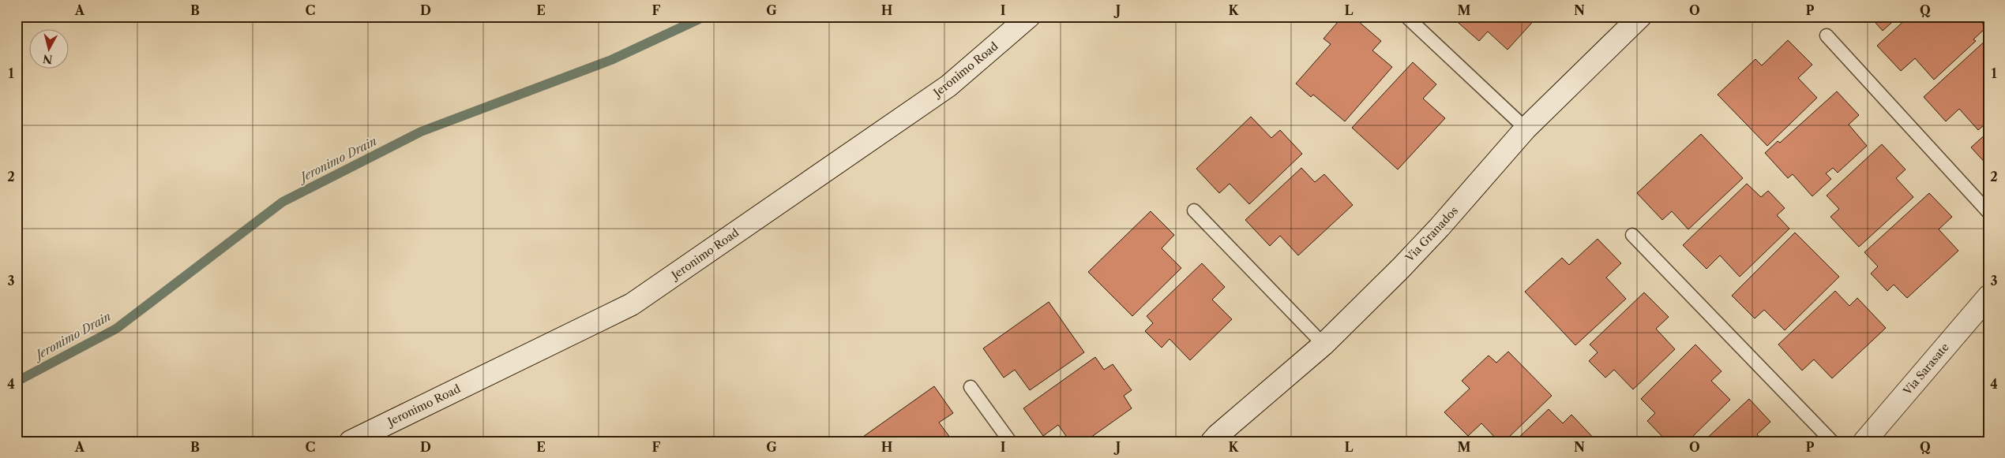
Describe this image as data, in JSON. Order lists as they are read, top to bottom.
{
  "streets": {
    "street": ["Jeronimo Road", "Via Granados", "Via Sarasate"]
  },
  "water": ["Jeronimo Drain"],
  "north": "bottom",
  "grid": {
    "columns": [
      "A",
      "B",
      "C",
      "D",
      "E",
      "F",
      "G",
      "H",
      "I",
      "J",
      "K",
      "L",
      "M",
      "N",
      "O",
      "P",
      "Q"
    ],
    "rows": [
      "1",
      "2",
      "3",
      "4"
    ]
  }
}
